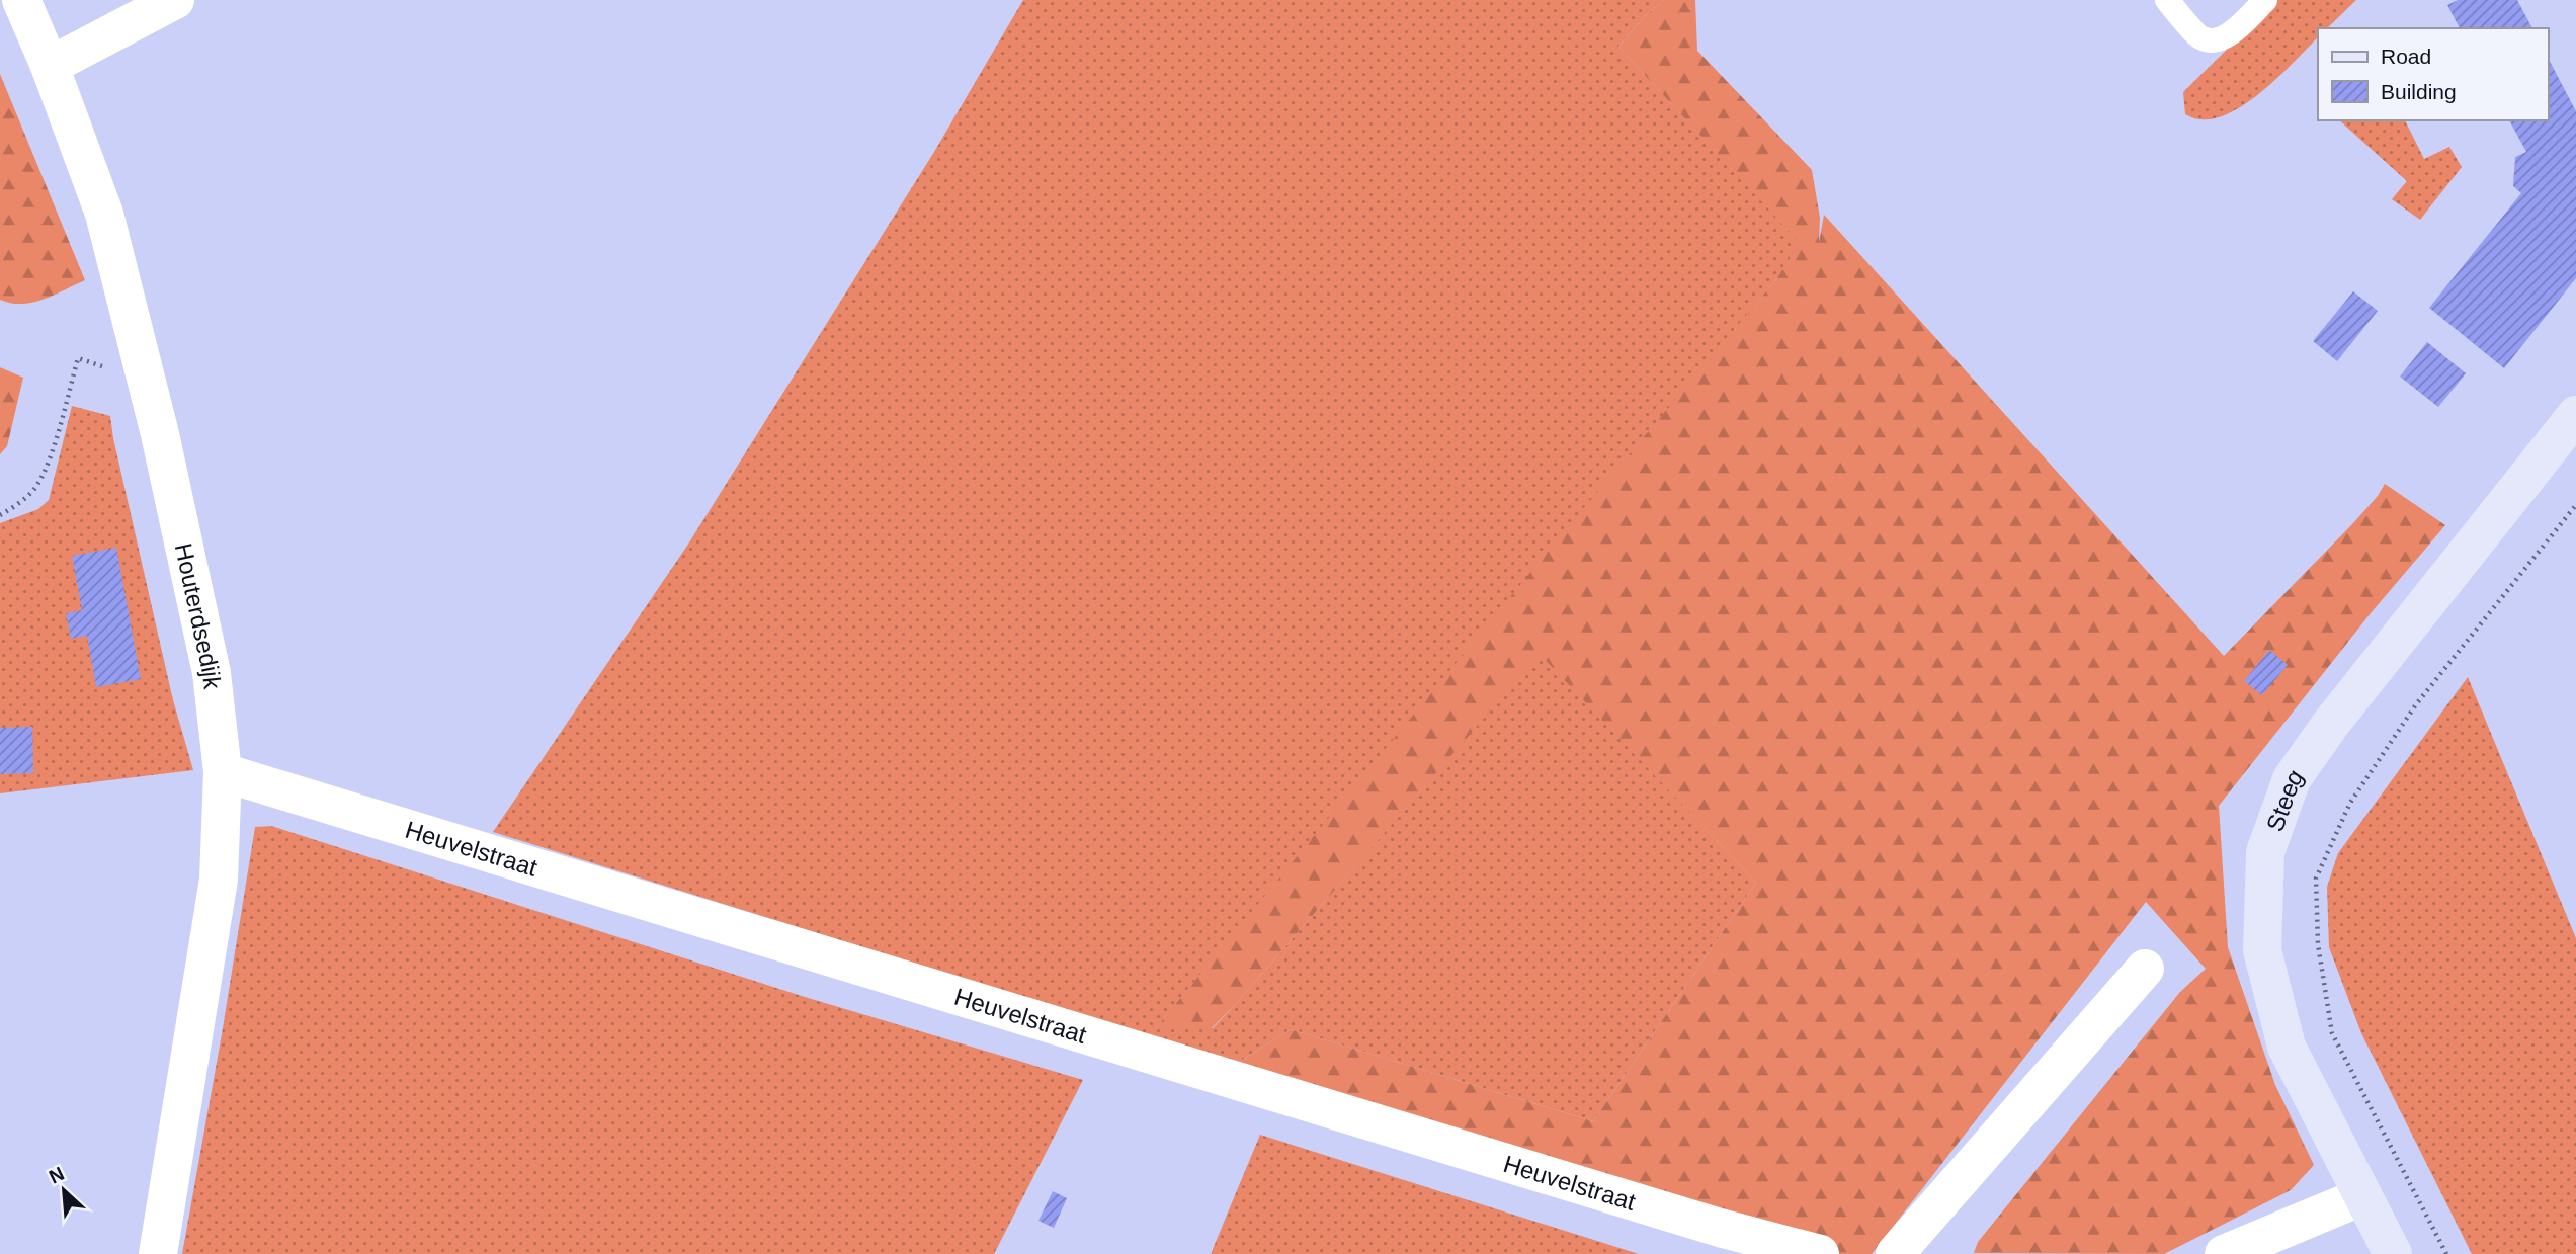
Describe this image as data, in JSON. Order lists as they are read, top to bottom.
{
  "streets": {
    "street": ["Houterdsedijk", "Steeg", "Heuvelstraat"]
  },
  "crossings": [
    ["Houterdsedijk", "Heuvelstraat"]
  ],
  "legend": ["Road", "Building"],
  "north": "top left"
}
